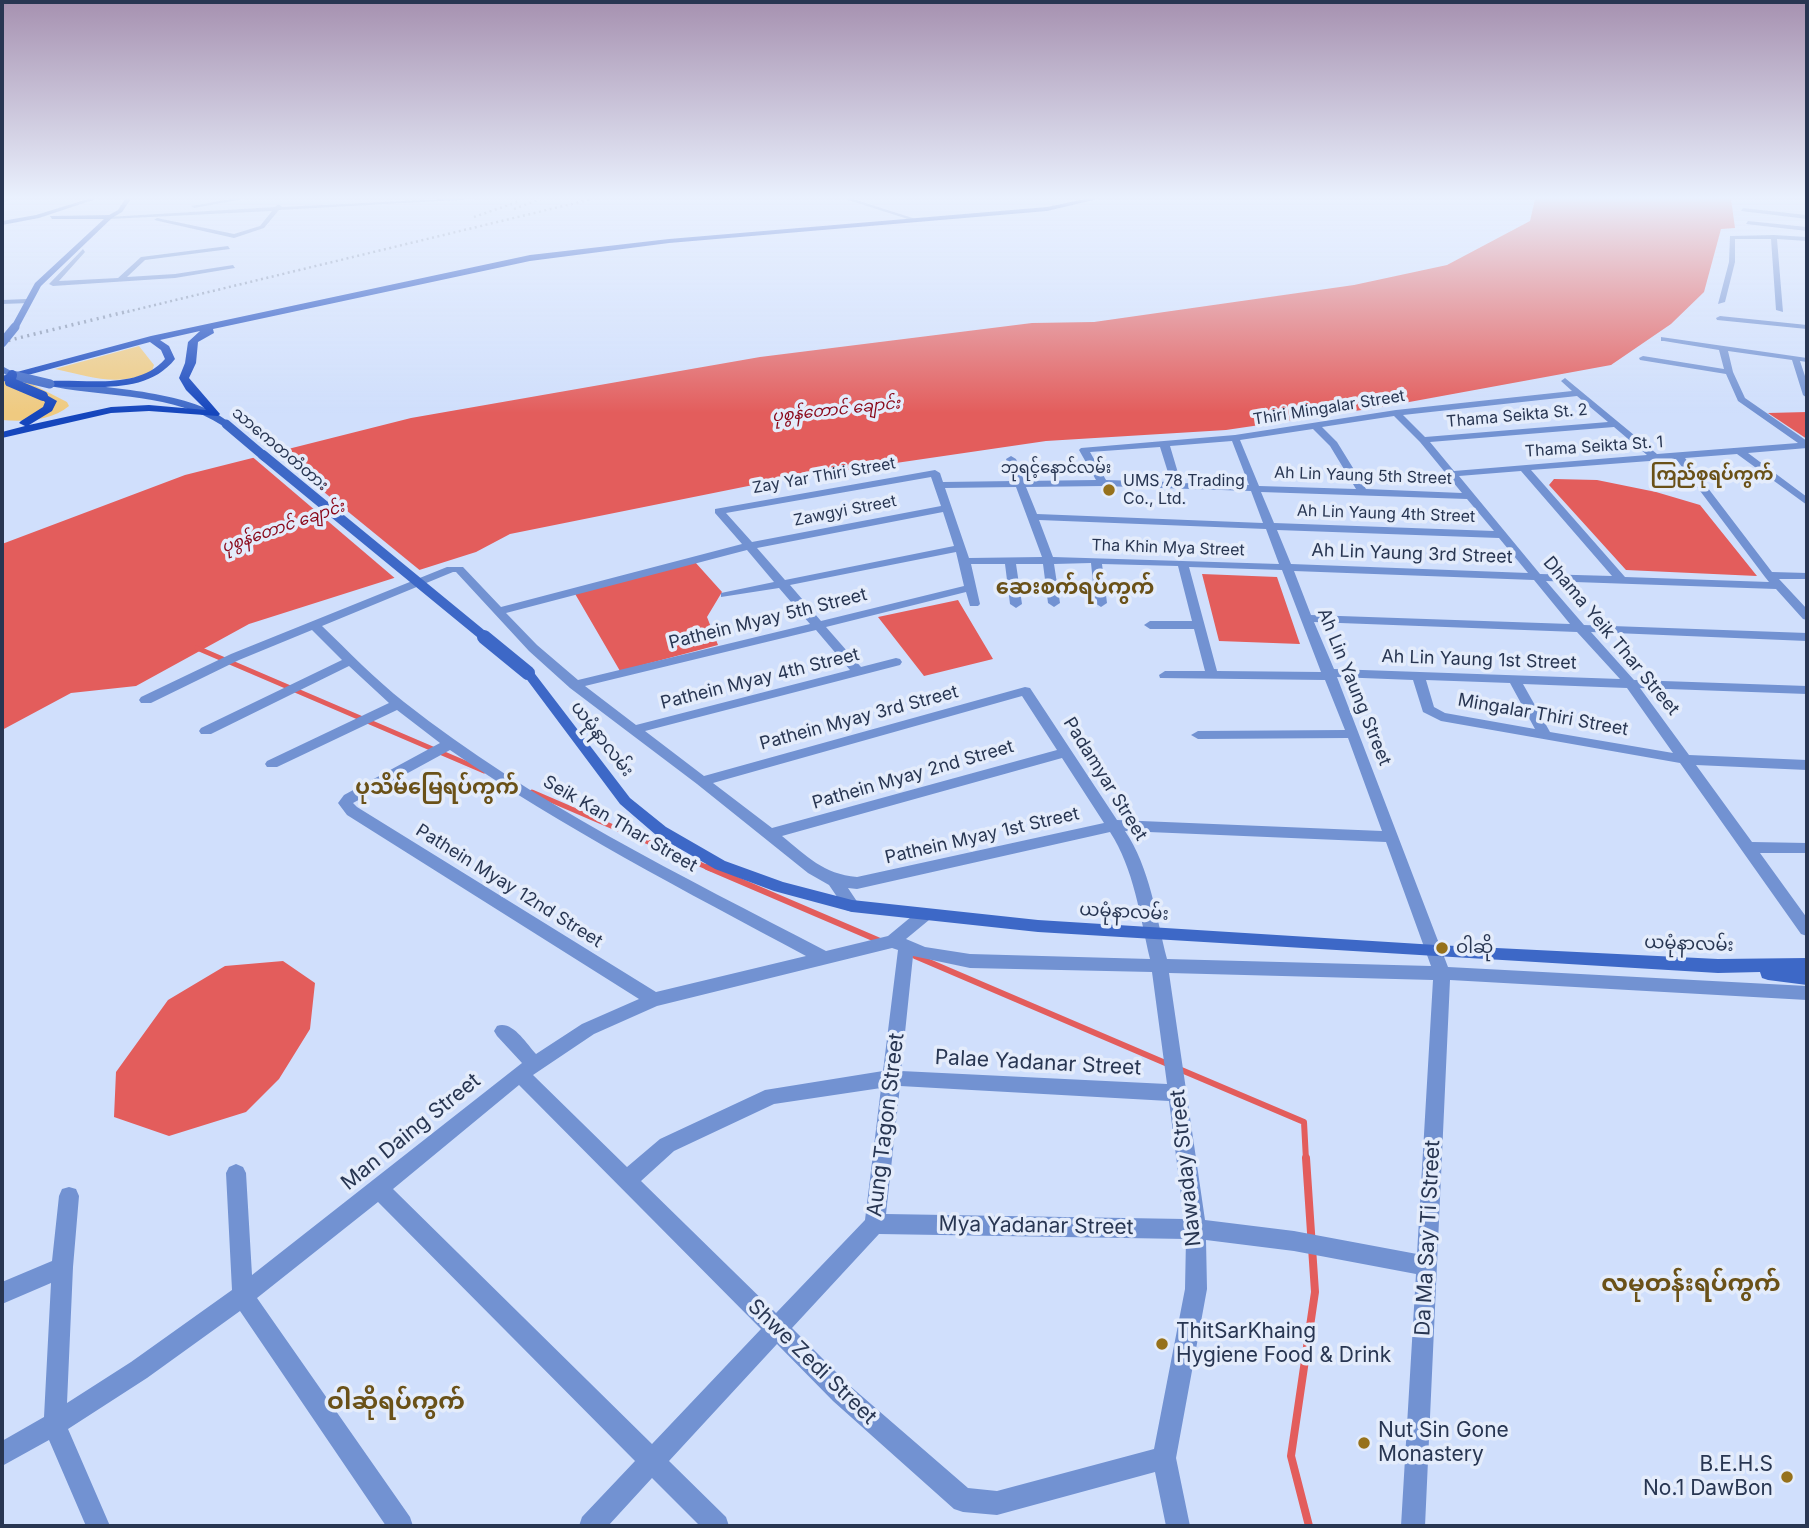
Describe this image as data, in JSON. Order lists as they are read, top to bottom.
{
  "streets": {
    "main road": ["သာကေတတံတား", "ယမုံနာလမ်း"],
    "street": [
      "Thiri Mingalar Street",
      "Thama Seikta St. 2",
      "Thama Seikta St. 1",
      "ဘုရင့်နောင်လမ်း",
      "Zay Yar Thiri Street",
      "Ah Lin Yaung 5th Street",
      "Zawgyi Street",
      "Ah Lin Yaung 4th Street",
      "Tha Khin Mya Street",
      "Ah Lin Yaung 3rd Street",
      "Pathein Myay 5th Street",
      "Dhama Yeik Thar Street",
      "Ah Lin Yaung 1st Street",
      "Pathein Myay 4th Street",
      "Ah Lin Yaung Street",
      "Mingalar Thiri Street",
      "Pathein Myay 3rd Street",
      "Pathein Myay 2nd Street",
      "Padamyar Street",
      "Seik Kan Thar Street",
      "Pathein Myay 1st Street",
      "Pathein Myay 12nd Street",
      "Palae Yadanar Street",
      "Aung Tagon Street",
      "Man Daing Street",
      "Nawaday Street",
      "Mya Yadanar Street",
      "Da Ma Say Ti Street",
      "Shwe Zedi Street"
    ]
  },
  "crossings": [
    ["Thiri Mingalar Street", "ဘုရင့်နောင်လမ်း"],
    ["Thiri Mingalar Street", "Dhama Yeik Thar Street"],
    ["Thiri Mingalar Street", "Ah Lin Yaung Street"],
    ["Thama Seikta St. 2", "Dhama Yeik Thar Street"],
    ["Thama Seikta St. 1", "Dhama Yeik Thar Street"],
    ["သာကေတတံတား", "ယမုံနာလမ်း"],
    ["ဘုရင့်နောင်လမ်း", "Zay Yar Thiri Street"],
    ["ဘုရင့်နောင်လမ်း", "Ah Lin Yaung 5th Street"],
    ["ဘုရင့်နောင်လမ်း", "Ah Lin Yaung Street"],
    ["Zay Yar Thiri Street", "Zawgyi Street"],
    ["Ah Lin Yaung 5th Street", "Dhama Yeik Thar Street"],
    ["Ah Lin Yaung 5th Street", "Ah Lin Yaung Street"],
    ["Ah Lin Yaung 4th Street", "Dhama Yeik Thar Street"],
    ["Ah Lin Yaung 4th Street", "Ah Lin Yaung Street"],
    ["Tha Khin Mya Street", "Ah Lin Yaung 3rd Street"],
    ["Tha Khin Mya Street", "Ah Lin Yaung Street"],
    ["Ah Lin Yaung 3rd Street", "Dhama Yeik Thar Street"],
    ["Ah Lin Yaung 3rd Street", "Ah Lin Yaung Street"],
    ["Dhama Yeik Thar Street", "Ah Lin Yaung 1st Street"],
    ["Dhama Yeik Thar Street", "Mingalar Thiri Street"],
    ["Ah Lin Yaung 1st Street", "Ah Lin Yaung Street"],
    ["Ah Lin Yaung 1st Street", "Mingalar Thiri Street"],
    ["Ah Lin Yaung Street", "ယမုံနာလမ်း"],
    ["Ah Lin Yaung Street", "Pathein Myay 1st Street"],
    ["Ah Lin Yaung Street", "Da Ma Say Ti Street"],
    ["Pathein Myay 3rd Street", "Padamyar Street"],
    ["ယမုံနာလမ်း", "Padamyar Street"],
    ["ယမုံနာလမ်း", "Nawaday Street"],
    ["ယမုံနာလမ်း", "Da Ma Say Ti Street"],
    ["Pathein Myay 2nd Street", "Padamyar Street"],
    ["Padamyar Street", "Pathein Myay 1st Street"],
    ["Padamyar Street", "Nawaday Street"],
    ["Seik Kan Thar Street", "Pathein Myay 12nd Street"],
    ["Seik Kan Thar Street", "Man Daing Street"],
    ["Pathein Myay 12nd Street", "Man Daing Street"],
    ["Palae Yadanar Street", "Aung Tagon Street"],
    ["Palae Yadanar Street", "Nawaday Street"],
    ["Palae Yadanar Street", "Shwe Zedi Street"],
    ["Aung Tagon Street", "Man Daing Street"],
    ["Aung Tagon Street", "Mya Yadanar Street"],
    ["Aung Tagon Street", "Shwe Zedi Street"],
    ["Man Daing Street", "Shwe Zedi Street"],
    ["Nawaday Street", "Mya Yadanar Street"],
    ["Nawaday Street", "Shwe Zedi Street"],
    ["Mya Yadanar Street", "Da Ma Say Ti Street"]
  ],
  "districts": [
    "ကြည်စုရပ်ကွက်",
    "ဆေးစက်ရပ်ကွက်",
    "ပုသိမ်မြေရပ်ကွက်",
    "လမုတန်းရပ်ကွက်",
    "ဝါဆိုရပ်ကွက်"
  ],
  "water": ["ပုစွန်တောင် ချောင်း"],
  "places": [
    "UMS 78 Trading Co., Ltd.",
    "ဝါဆို",
    "ThitSarKhaing Hygiene Food & Drink",
    "Nut Sin Gone Monastery",
    "B.E.H.S No.1 DawBon"
  ]
}
